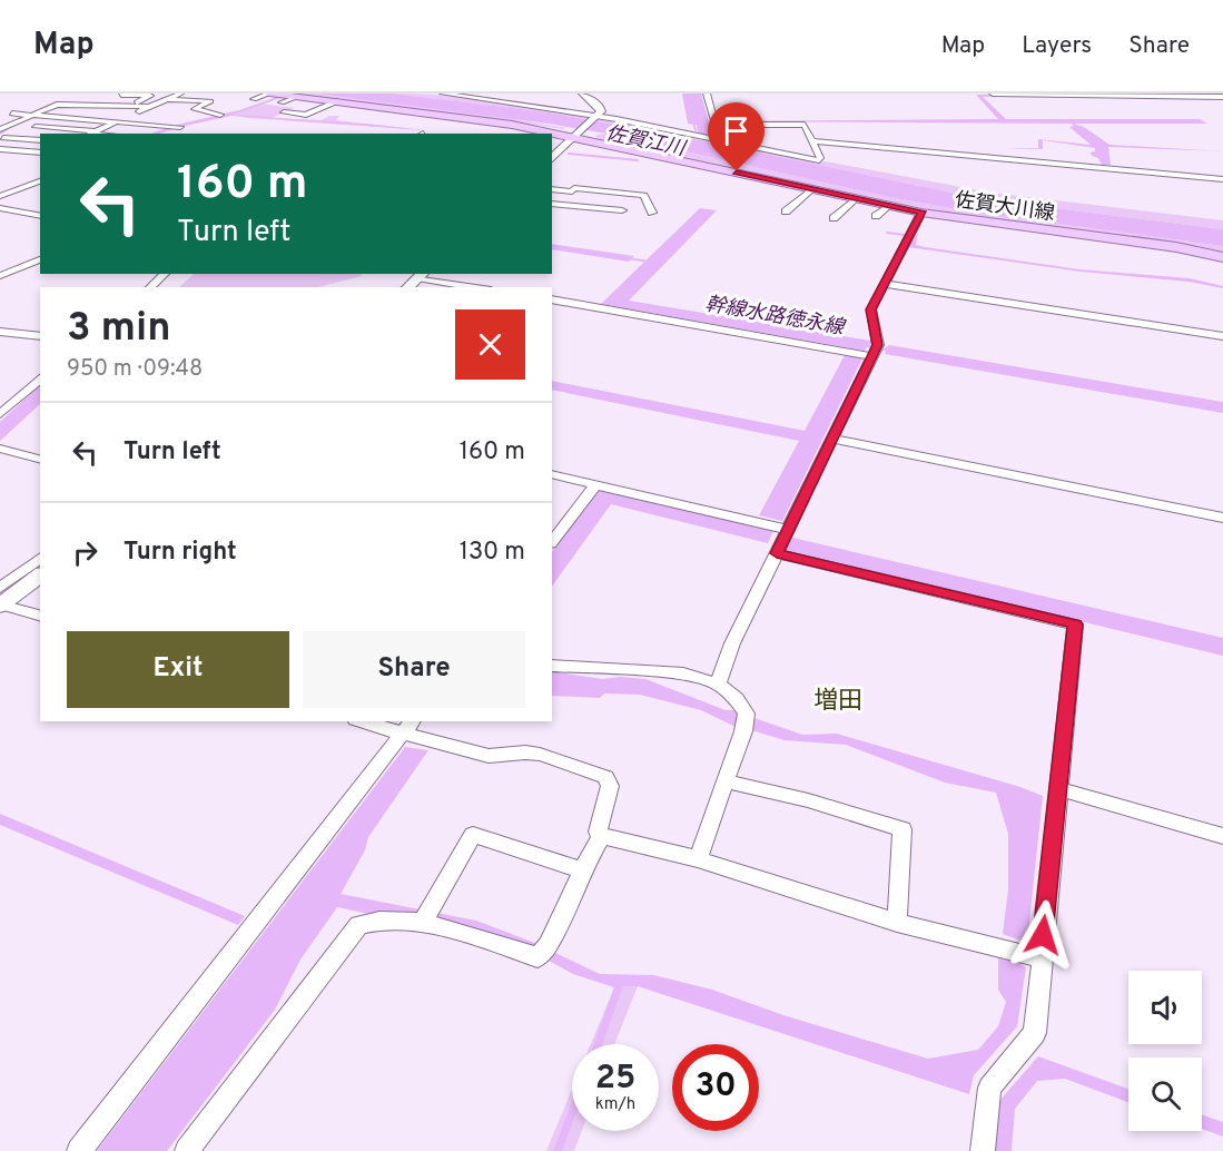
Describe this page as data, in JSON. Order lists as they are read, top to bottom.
{
  "streets": {
    "main road": ["佐賀大川線"]
  },
  "districts": ["増田"],
  "water": ["佐賀江川", "幹線水路徳永線"],
  "page": {
    "header": "Map",
    "nav": ["Map", "Layers", "Share"],
    "turn": ["160 m", "Turn left"],
    "heading": ["3 min", "950 m · 09:48"],
    "list": [
      {
        "name": "Turn left",
        "value": "160 m"
      },
      {
        "name": "Turn right",
        "value": "130 m"
      }
    ],
    "buttons": ["Exit", "Share"],
    "speed": "25 km/h",
    "limit": "30"
  }
}
